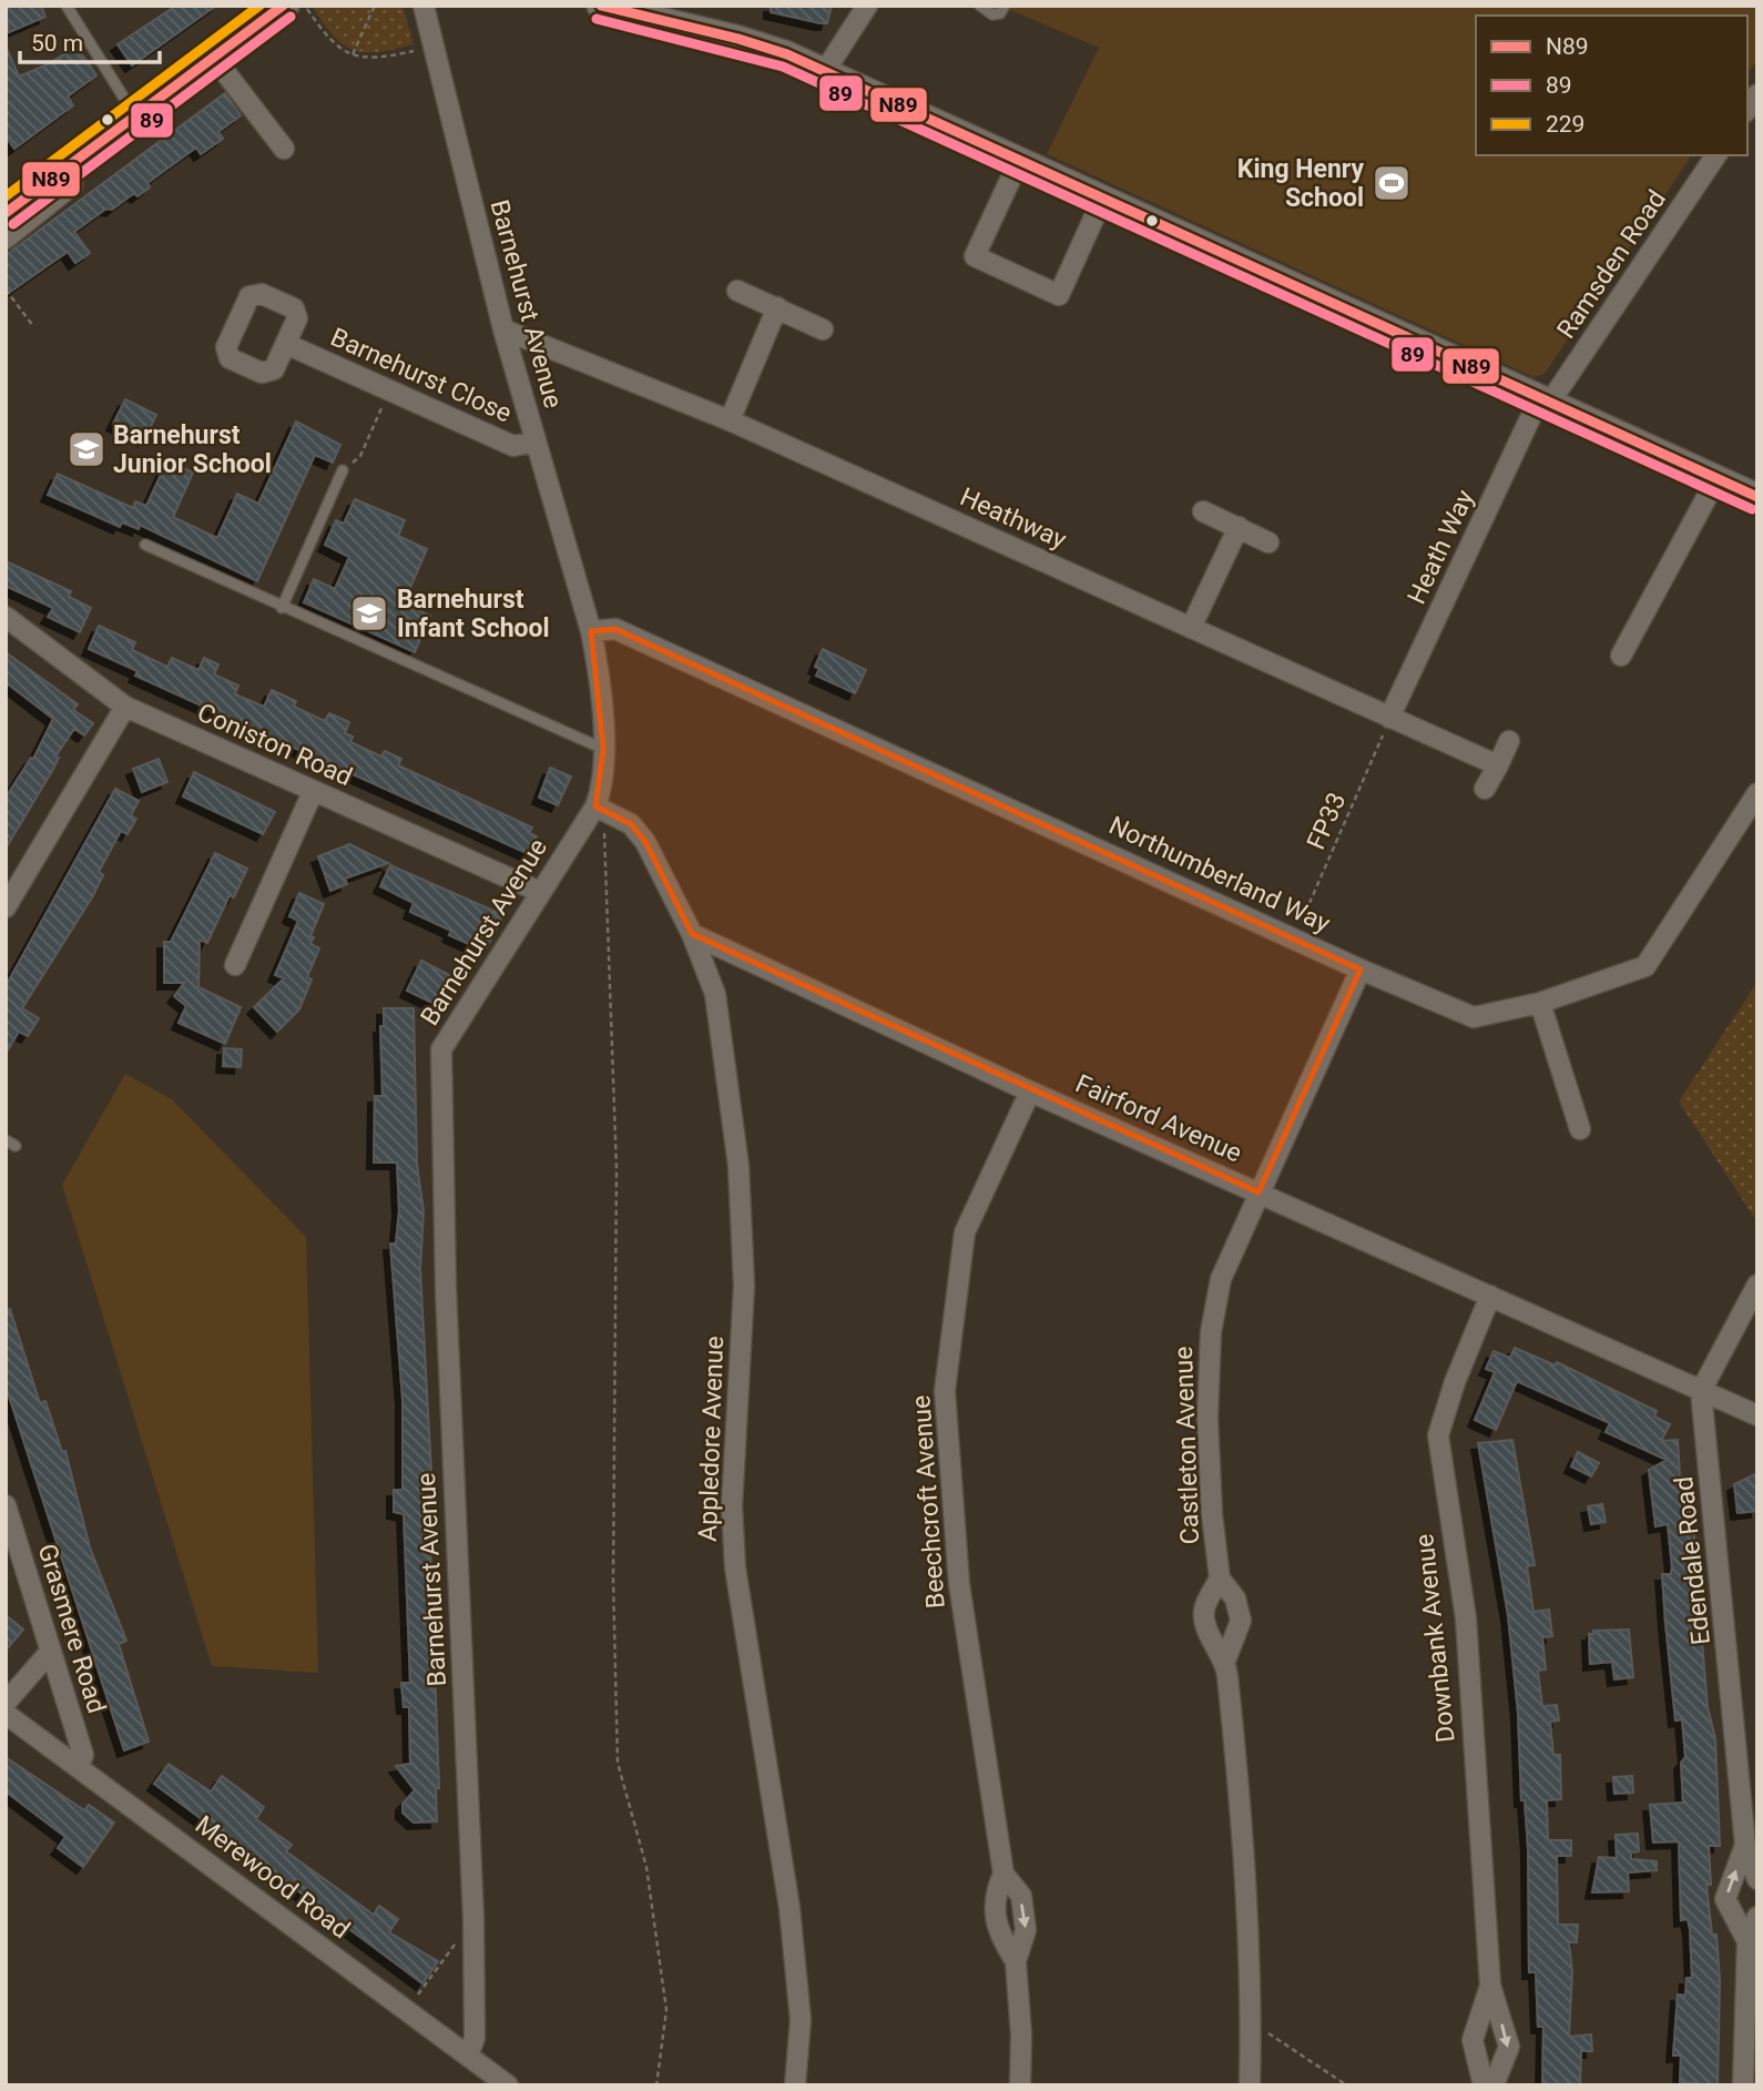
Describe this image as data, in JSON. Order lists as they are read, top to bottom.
{
  "streets": {
    "street": [
      "Ramsden Road",
      "Barnehurst Avenue",
      "Barnehurst Close",
      "Heathway",
      "Heath Way",
      "Coniston Road",
      "Northumberland Way",
      "Fairford Avenue",
      "Appledore Avenue",
      "Castleton Avenue",
      "Beechcroft Avenue",
      "Edendale Road",
      "Grasmere Road",
      "Downbank Avenue",
      "Merewood Road"
    ],
    "path": ["FP33"]
  },
  "crossings": [
    ["Ramsden Road", "Heath Way"],
    ["Barnehurst Avenue", "Barnehurst Close"],
    ["Barnehurst Avenue", "Heathway"],
    ["Barnehurst Avenue", "Coniston Road"],
    ["Barnehurst Avenue", "Northumberland Way"],
    ["Barnehurst Avenue", "Merewood Road"],
    ["Heathway", "Heath Way"],
    ["Heathway", "FP33"],
    ["Heath Way", "FP33"],
    ["FP33", "Northumberland Way"],
    ["Northumberland Way", "Castleton Avenue"],
    ["Fairford Avenue", "Appledore Avenue"],
    ["Fairford Avenue", "Castleton Avenue"],
    ["Fairford Avenue", "Beechcroft Avenue"],
    ["Fairford Avenue", "Edendale Road"],
    ["Fairford Avenue", "Downbank Avenue"],
    ["Grasmere Road", "Merewood Road"]
  ],
  "places": {
    "sports": ["King Henry School"],
    "school or university": ["Barnehurst Junior School", "Barnehurst Infant School"]
  },
  "lines": ["transit line N89", "transit line 229", "transit line 89"],
  "legend": ["N89", "89", "229"],
  "scale_bar": "50 m"
}
